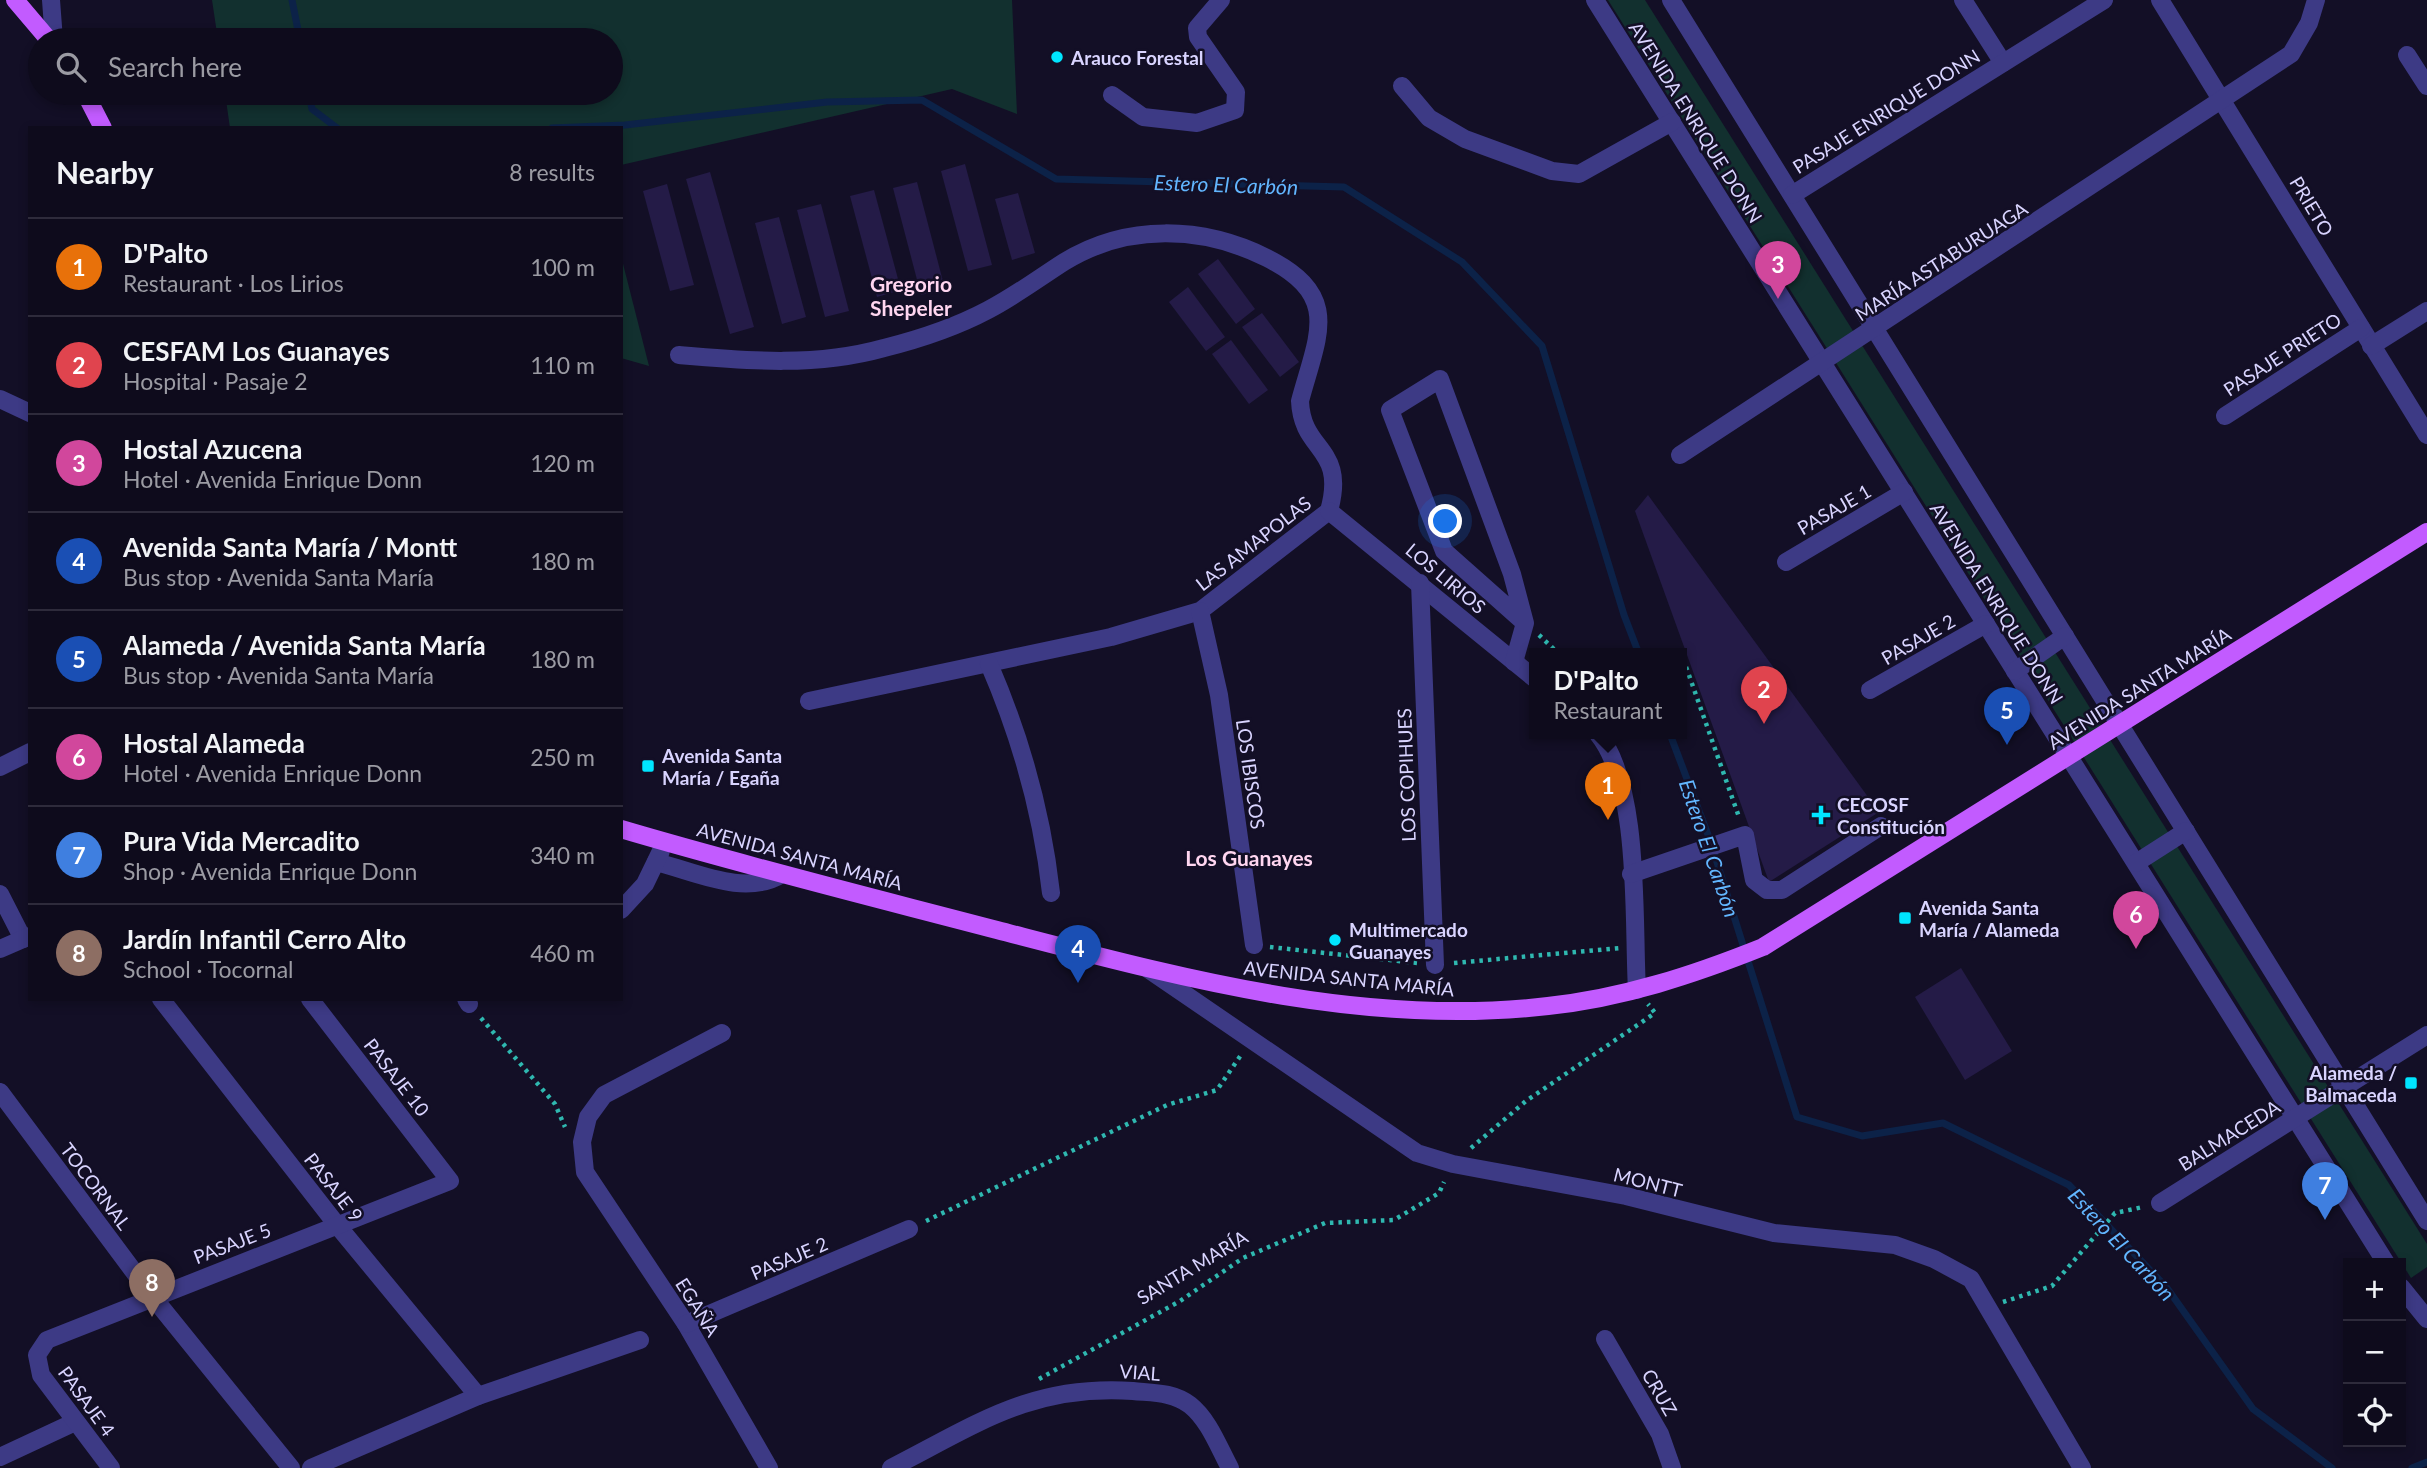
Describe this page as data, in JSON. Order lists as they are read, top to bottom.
{
  "streets": {
    "main road": ["AVENIDA SANTA MARÍA"],
    "street": [
      "PASAJE ENRIQUE DONN",
      "AVENIDA ENRIQUE DONN",
      "PRIETO",
      "MARÍA ASTABURUAGA",
      "PASAJE PRIETO",
      "PASAJE 1",
      "LAS AMAPOLAS",
      "LOS LIRIOS",
      "PASAJE 2",
      "LOS IBISCOS",
      "LOS COPIHUES",
      "PASAJE 10",
      "BALMACEDA",
      "MONTT",
      "TOCORNAL",
      "PASAJE 9",
      "PASAJE 5",
      "EGAÑA",
      "VIAL",
      "CRUZ",
      "PASAJE 4"
    ],
    "path": ["SANTA MARÍA"]
  },
  "crossings": [
    ["PASAJE ENRIQUE DONN", "AVENIDA ENRIQUE DONN"],
    ["AVENIDA ENRIQUE DONN", "MARÍA ASTABURUAGA"],
    ["AVENIDA ENRIQUE DONN", "PASAJE 1"],
    ["AVENIDA ENRIQUE DONN", "PASAJE 2"],
    ["AVENIDA ENRIQUE DONN", "AVENIDA SANTA MARÍA"],
    ["AVENIDA ENRIQUE DONN", "BALMACEDA"],
    ["PRIETO", "MARÍA ASTABURUAGA"],
    ["PRIETO", "PASAJE PRIETO"],
    ["LAS AMAPOLAS", "LOS LIRIOS"],
    ["LAS AMAPOLAS", "LOS IBISCOS"],
    ["LOS LIRIOS", "LOS COPIHUES"],
    ["PASAJE 2", "EGAÑA"],
    ["AVENIDA SANTA MARÍA", "MONTT"],
    ["AVENIDA SANTA MARÍA", "SANTA MARÍA"],
    ["PASAJE 10", "PASAJE 5"],
    ["MONTT", "SANTA MARÍA"],
    ["TOCORNAL", "PASAJE 5"],
    ["PASAJE 9", "PASAJE 5"],
    ["PASAJE 5", "PASAJE 4"],
    ["SANTA MARÍA", "VIAL"]
  ],
  "districts": ["Gregorio Shepeler", "Los Guanayes"],
  "water": ["Estero El Carbón"],
  "places": {
    "other": ["Arauco Forestal", "Multimercado Guanayes"],
    "transit": ["Avenida Santa María / Egaña", "Avenida Santa María / Alameda", "Alameda / Balmaceda"],
    "health": ["CECOSF Constitución"]
  },
  "page": {
    "search": "Search here",
    "heading": ["Nearby", "8 results"],
    "list": [
      {
        "mark": "1",
        "name": "D'Palto",
        "note": "Restaurant · Los Lirios",
        "value": "100 m"
      },
      {
        "mark": "2",
        "name": "CESFAM Los Guanayes",
        "note": "Hospital · Pasaje 2",
        "value": "110 m"
      },
      {
        "mark": "3",
        "name": "Hostal Azucena",
        "note": "Hotel · Avenida Enrique Donn",
        "value": "120 m"
      },
      {
        "mark": "4",
        "name": "Avenida Santa María / Montt",
        "note": "Bus stop · Avenida Santa María",
        "value": "180 m"
      },
      {
        "mark": "5",
        "name": "Alameda / Avenida Santa María",
        "note": "Bus stop · Avenida Santa María",
        "value": "180 m"
      },
      {
        "mark": "6",
        "name": "Hostal Alameda",
        "note": "Hotel · Avenida Enrique Donn",
        "value": "250 m"
      },
      {
        "mark": "7",
        "name": "Pura Vida Mercadito",
        "note": "Shop · Avenida Enrique Donn",
        "value": "340 m"
      },
      {
        "mark": "8",
        "name": "Jardín Infantil Cerro Alto",
        "note": "School · Tocornal",
        "value": "460 m"
      }
    ],
    "pins": [
      "3",
      "2",
      "5",
      "1",
      "6",
      "4",
      "7",
      "8"
    ],
    "popup": ["D'Palto", "Restaurant"],
    "map_buttons": ["+", "−"]
  }
}
